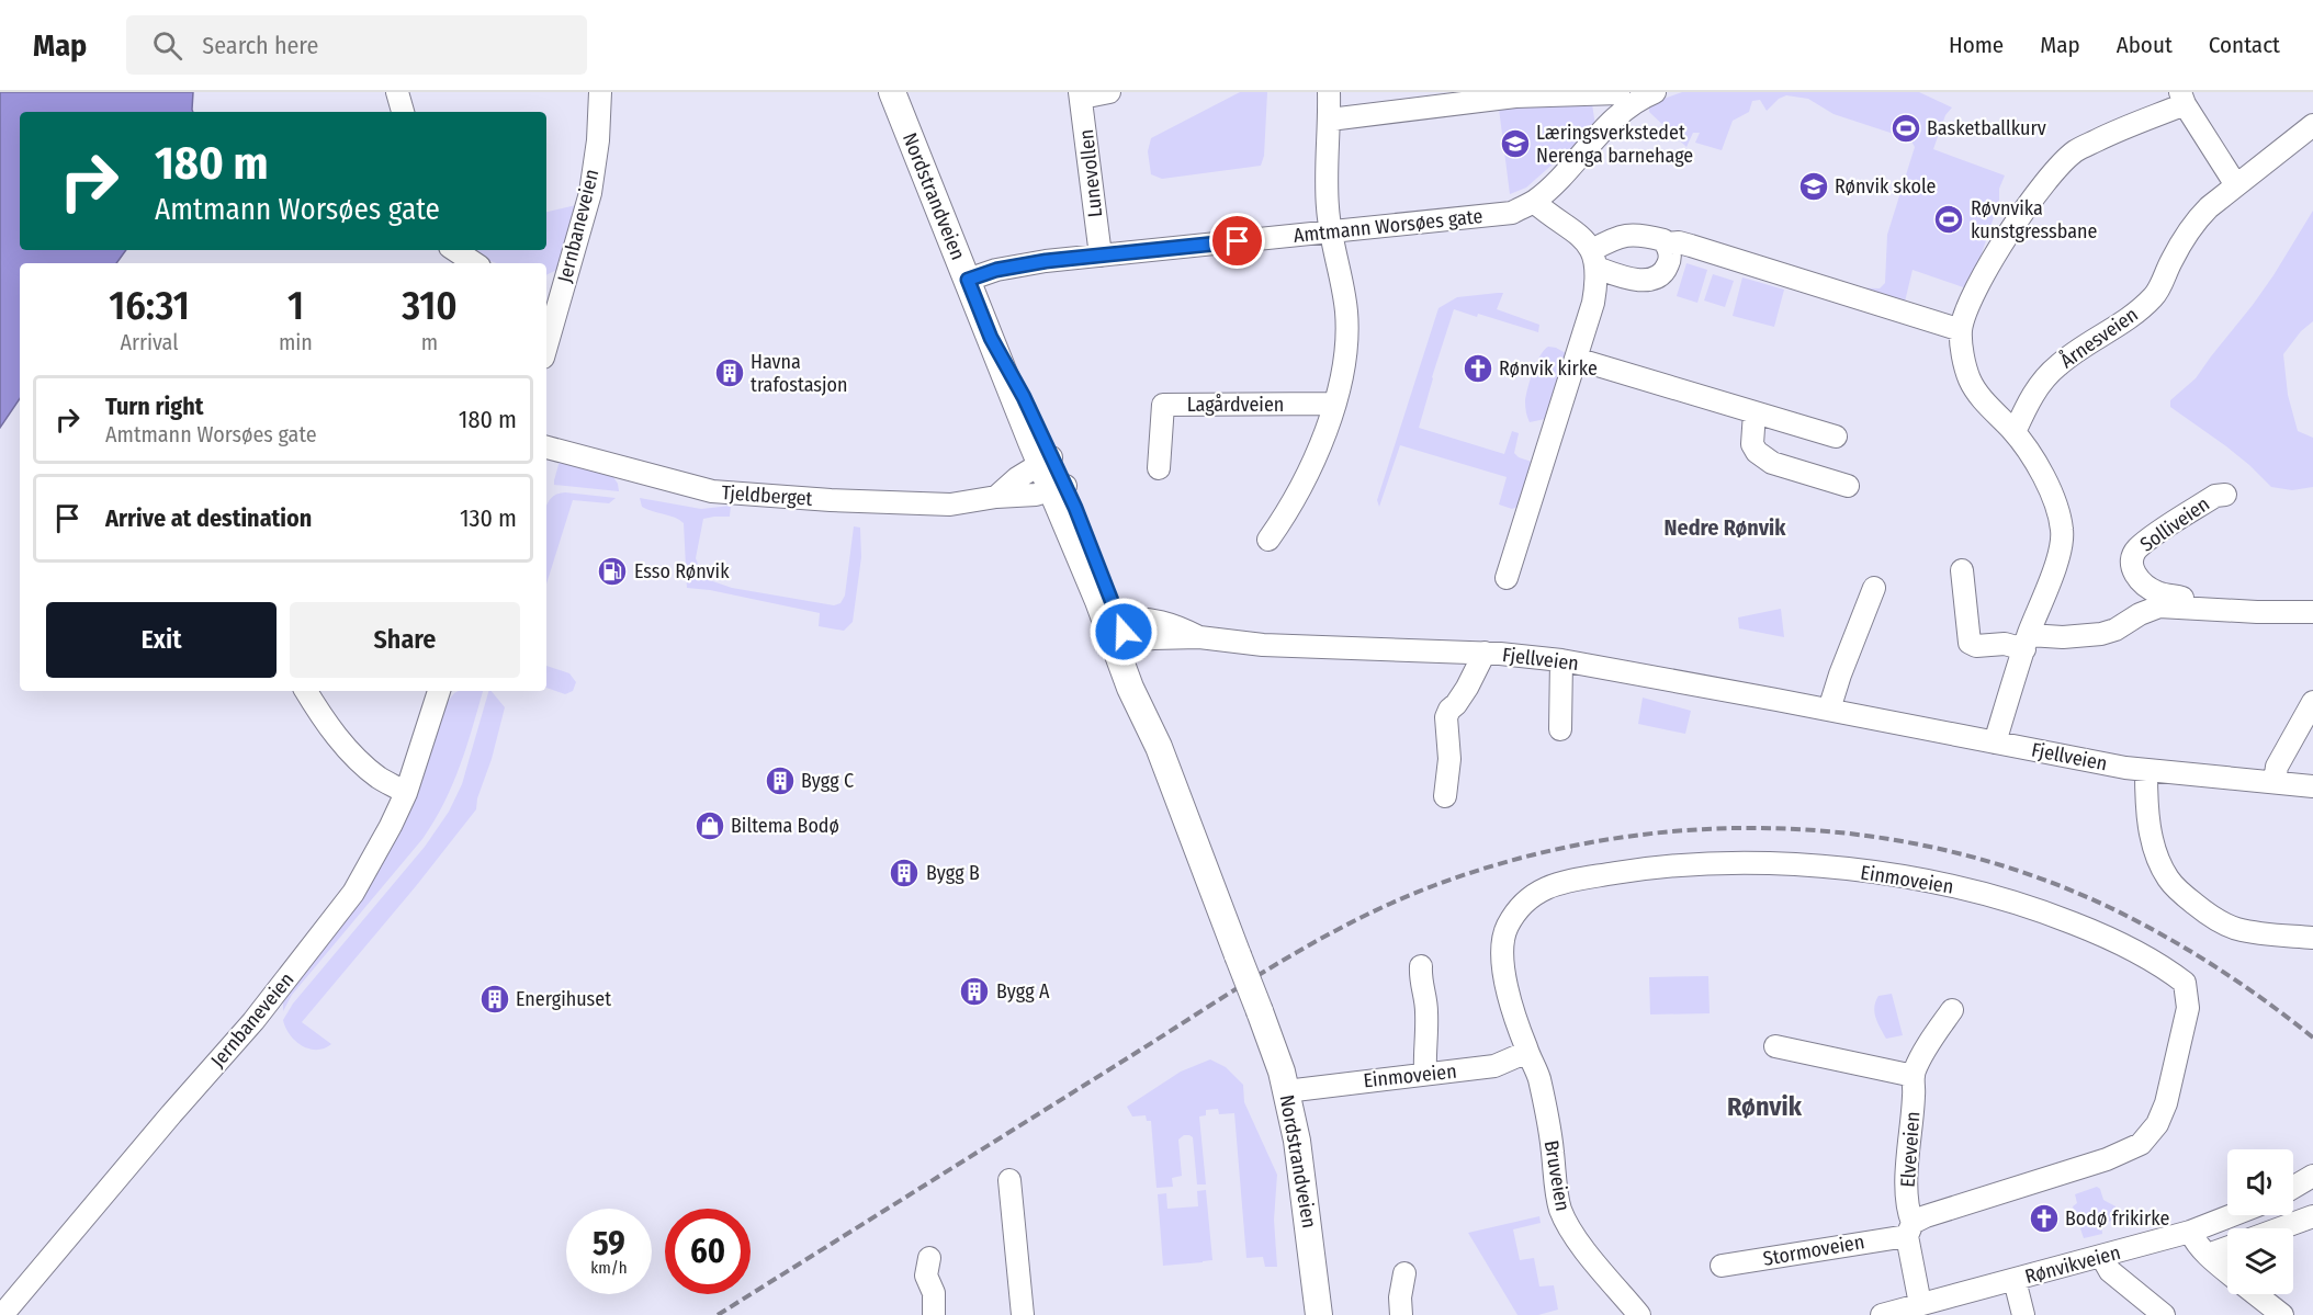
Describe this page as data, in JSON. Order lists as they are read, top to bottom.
{
  "streets": {
    "main road": ["Nordstrandveien"],
    "street": [
      "Lunevollen",
      "Jernbaneveien",
      "Amtmann Worsøes gate",
      "Årnesveien",
      "Lagårdveien",
      "Tjeldberget",
      "Solliveien",
      "Fjellveien",
      "Einmoveien",
      "Elveveien",
      "Bruveien",
      "Stormoveien",
      "Rønvikveien"
    ]
  },
  "crossings": [
    ["Lunevollen", "Amtmann Worsøes gate"],
    ["Nordstrandveien", "Amtmann Worsøes gate"],
    ["Nordstrandveien", "Tjeldberget"],
    ["Nordstrandveien", "Fjellveien"],
    ["Nordstrandveien", "Einmoveien"],
    ["Einmoveien", "Elveveien"],
    ["Einmoveien", "Bruveien"],
    ["Einmoveien", "Stormoveien"],
    ["Elveveien", "Stormoveien"]
  ],
  "districts": ["Nedre Rønvik", "Rønvik"],
  "places": {
    "sports": ["Basketballkurv", "Røvnvika kunstgressbane"],
    "school or university": ["Læringsverkstedet Nerenga barnehage", "Rønvik skole"],
    "church": ["Rønvik kirke", "Bodø frikirke"],
    "building": [
      "Havna trafostasjon",
      "Bygg C",
      "Bygg B",
      "Bygg A",
      "Energihuset"
    ],
    "fuel station": ["Esso Rønvik"],
    "shop": ["Biltema Bodø"]
  },
  "page": {
    "header": "Map",
    "search": "Search here",
    "nav": [
      "Home",
      "Map",
      "About",
      "Contact"
    ],
    "turn": ["180 m", "Amtmann Worsøes gate"],
    "eta": [
      "16:31",
      "Arrival",
      "1",
      "min",
      "310",
      "m"
    ],
    "list": [
      {
        "name": "Turn right",
        "note": "Amtmann Worsøes gate",
        "value": "180 m"
      },
      {
        "name": "Arrive at destination",
        "value": "130 m"
      }
    ],
    "buttons": ["Exit", "Share"],
    "speed": "59 km/h",
    "limit": "60"
  }
}
